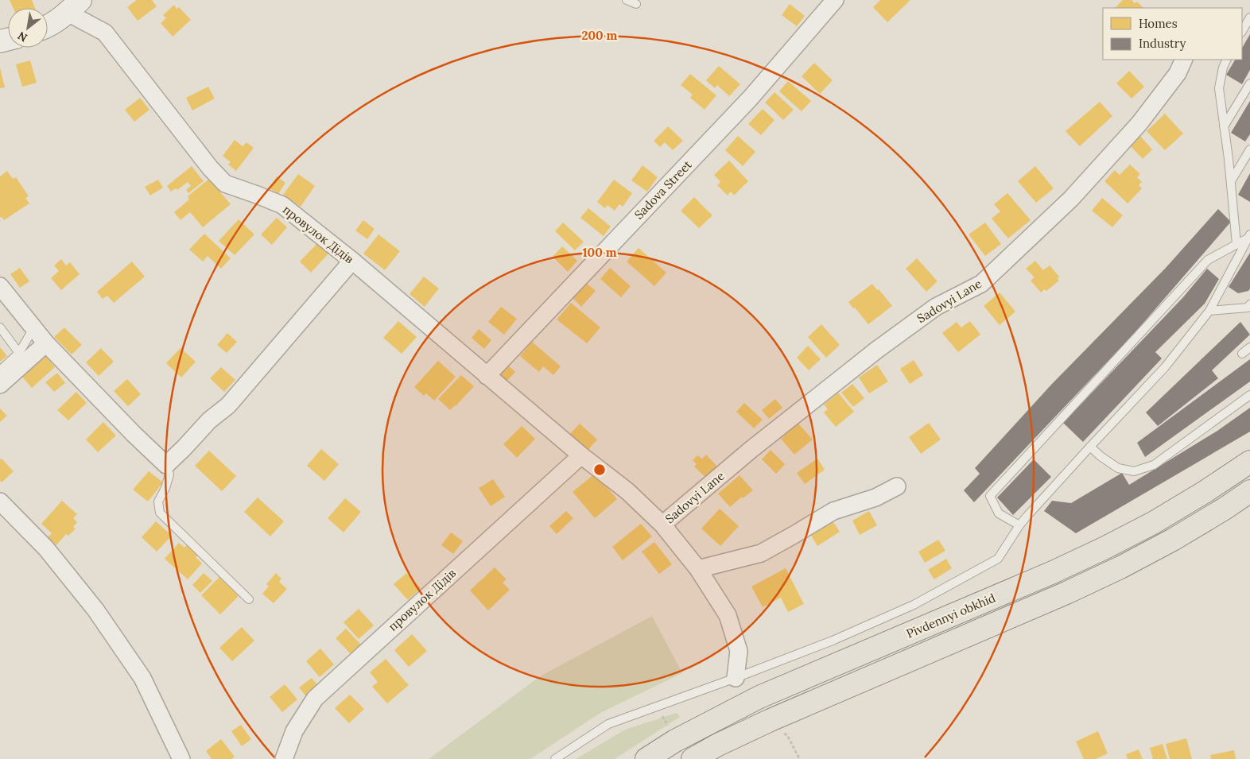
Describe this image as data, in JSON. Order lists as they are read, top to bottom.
{
  "streets": {
    "main road": ["Pivdennyi obkhid"],
    "street": ["Sadova Street", "провулок Дідів", "Sadovyi Lane"]
  },
  "crossings": [
    ["Sadova Street", "провулок Дідів"],
    ["провулок Дідів", "Sadovyi Lane"]
  ],
  "legend": ["Homes", "Industry"],
  "north": "bottom left",
  "rings": ["200 m", "100 m"]
}
